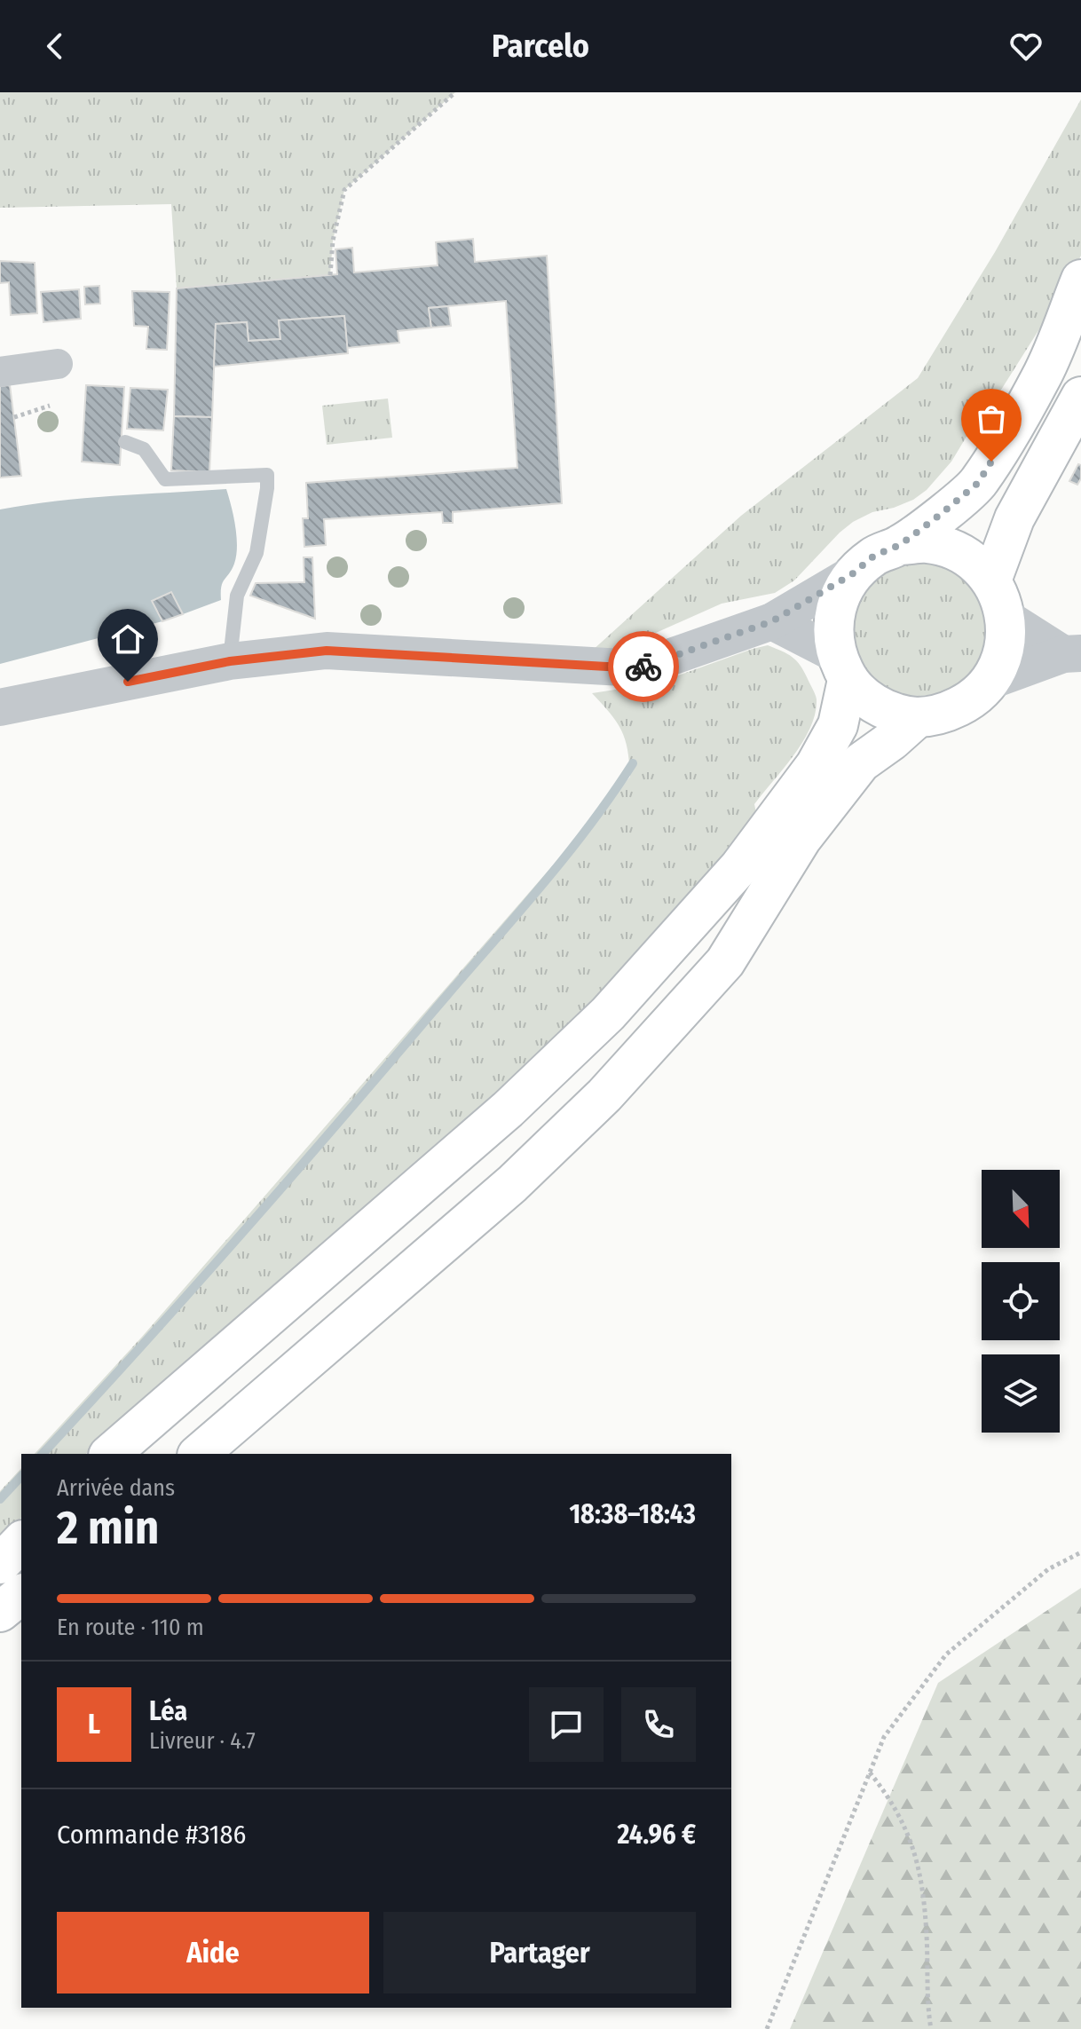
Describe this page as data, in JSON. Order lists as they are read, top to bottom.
{
  "north": "bottom right",
  "page": {
    "header": "Parcelo",
    "heading": ["2 min", "Arrivée dans", "18:38–18:43"],
    "panel": [
      "Léa",
      "Livreur · 4.7",
      "Commande #3186",
      "24.96 €"
    ],
    "bar": "En route · 110 m",
    "round": "L",
    "buttons": ["Aide", "Partager"]
  }
}
